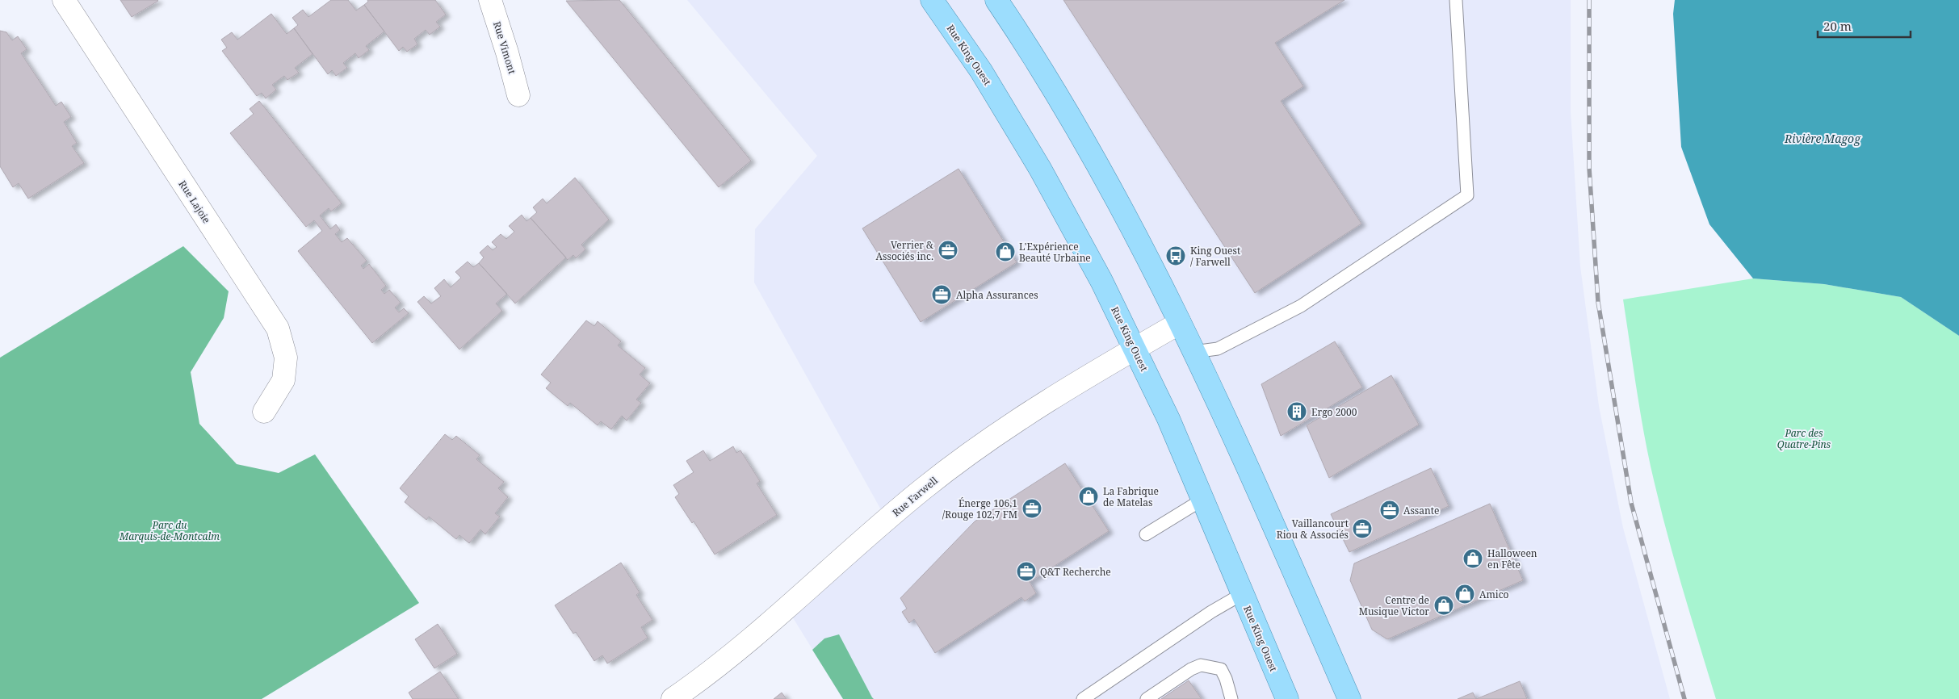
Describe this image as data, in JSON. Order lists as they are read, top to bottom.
{
  "streets": {
    "main road": ["Rue King Ouest"],
    "street": ["Rue Vimont", "Rue Lajoie", "Rue Farwell"]
  },
  "crossings": [
    ["Rue King Ouest", "Rue Farwell"]
  ],
  "water": ["Rivière Magog"],
  "parks": ["Parc des Quatre-Pins", "Parc du Marquis-de-Montcalm"],
  "places": {
    "office": [
      "Verrier & Associés inc.",
      "Alpha Assurances",
      "Énerge 106,1 /Rouge 102,7 FM",
      "Assante",
      "Vaillancourt Riou & Associés",
      "Q&T Recherche"
    ],
    "shop": [
      "L'Expérience Beauté Urbaine",
      "La Fabrique de Matelas",
      "Halloween en Fête",
      "Amico",
      "Centre de Musique Victor"
    ],
    "bus stop": ["King Ouest / Farwell"],
    "building": ["Ergo 2000"]
  },
  "scale_bar": "20 m"
}
